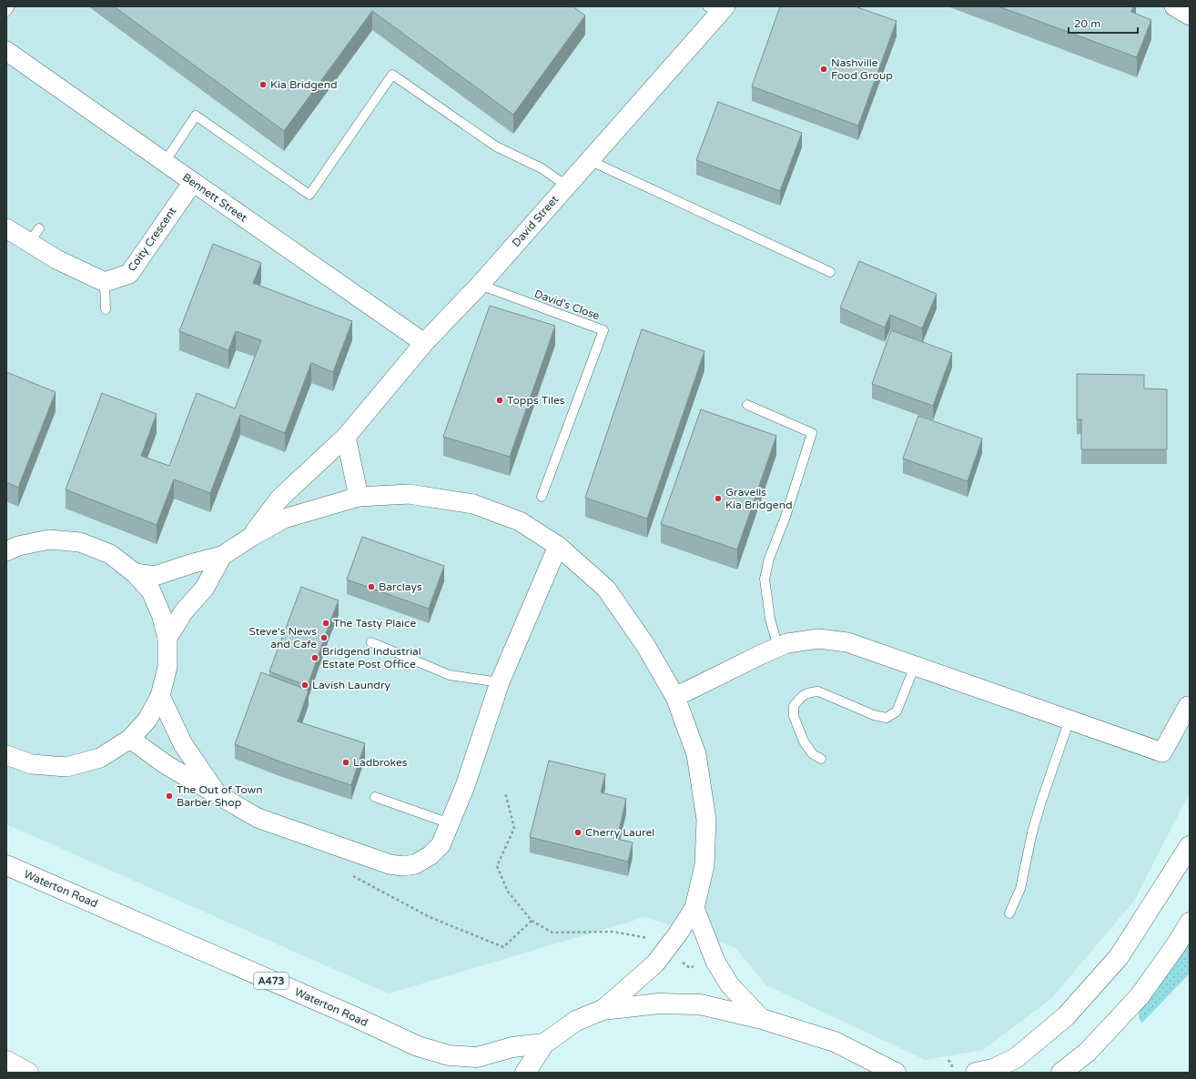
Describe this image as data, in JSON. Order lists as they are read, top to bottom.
{
  "streets": {
    "main road": ["Waterton Road", "A473"],
    "street": ["Bennett Street", "David Street", "Coity Crescent"],
    "lane": ["David's Close"]
  },
  "crossings": [
    ["Bennett Street", "David Street"],
    ["Bennett Street", "Coity Crescent"],
    ["David Street", "David's Close"]
  ],
  "places": [
    "Nashville Food Group",
    "Kia Bridgend",
    "Topps Tiles",
    "Gravells Kia Bridgend",
    "Barclays",
    "The Tasty Plaice",
    "Steve's News and Cafe",
    "Bridgend Industrial Estate Post Office",
    "Lavish Laundry",
    "Ladbrokes",
    "The Out of Town Barber Shop",
    "Cherry Laurel"
  ],
  "scale_bar": "20 m"
}
